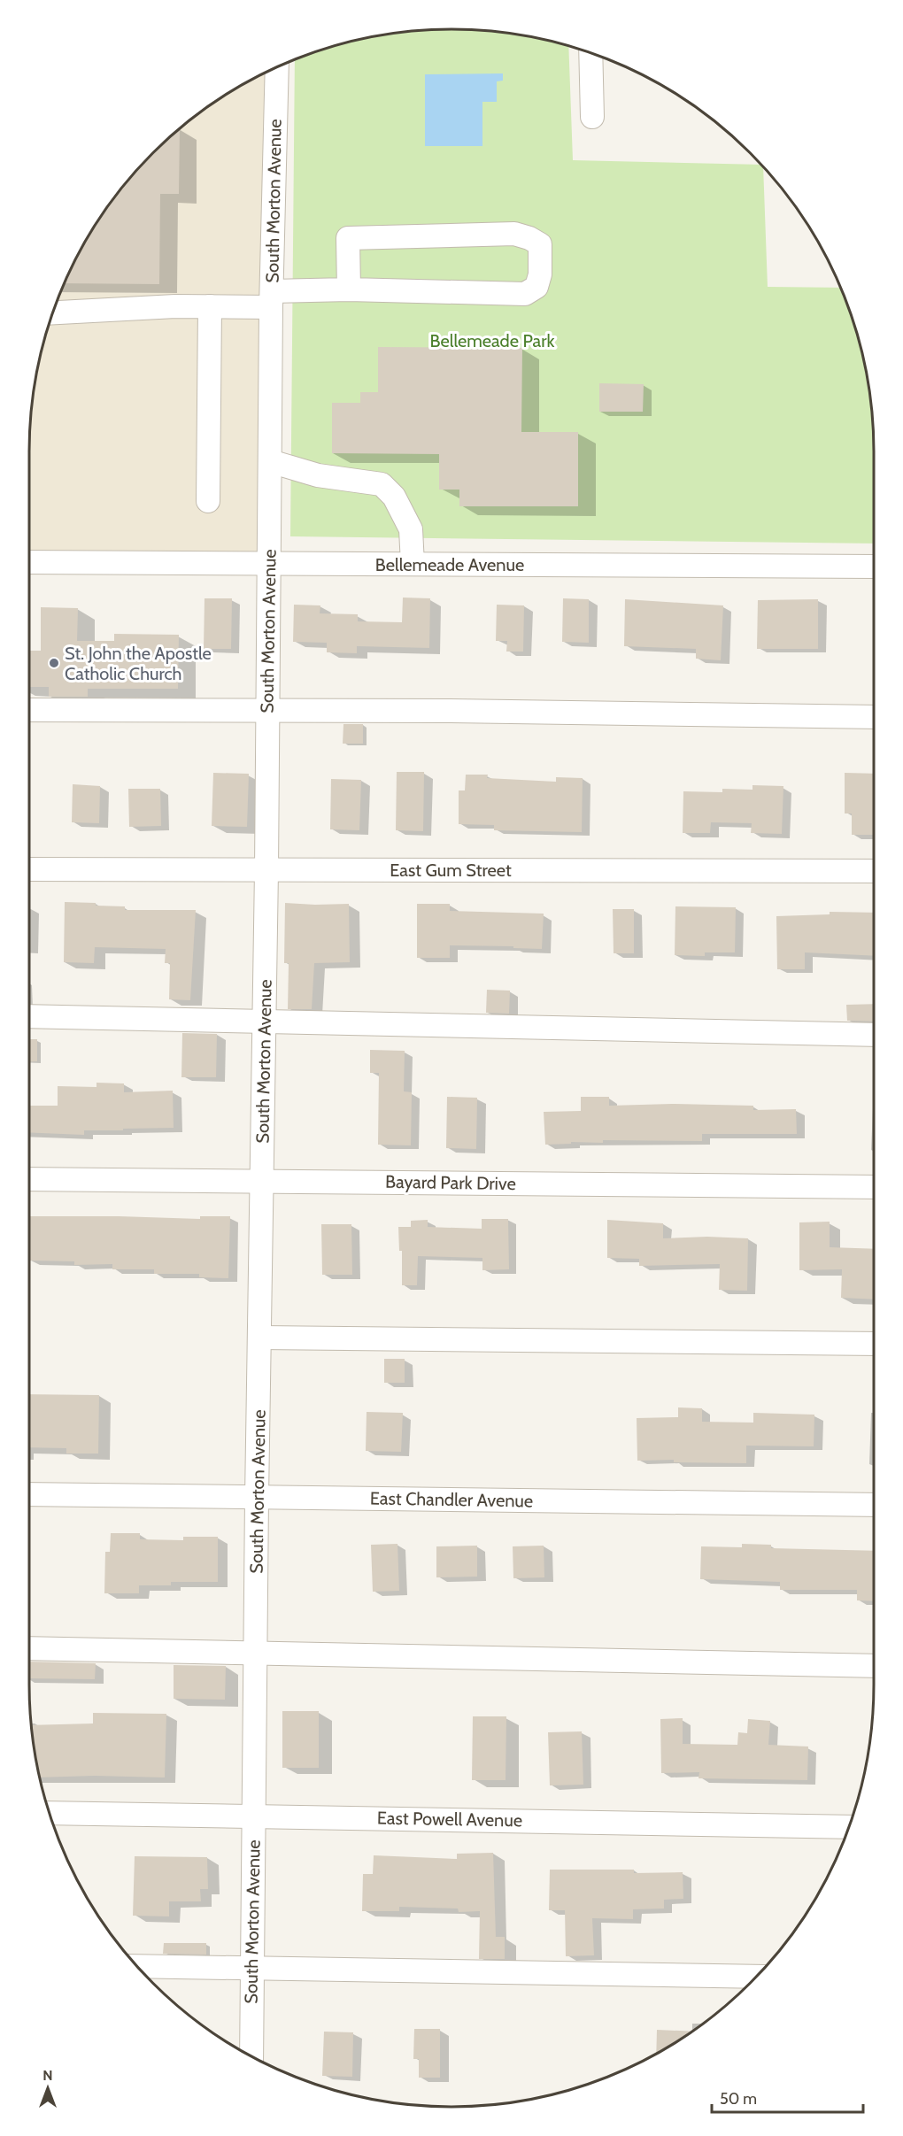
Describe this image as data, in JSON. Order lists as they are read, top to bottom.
{
  "streets": {
    "street": [
      "South Morton Avenue",
      "Bellemeade Avenue",
      "East Gum Street",
      "Bayard Park Drive",
      "East Chandler Avenue",
      "East Powell Avenue"
    ]
  },
  "crossings": [
    ["South Morton Avenue", "Bellemeade Avenue"],
    ["South Morton Avenue", "East Gum Street"],
    ["South Morton Avenue", "Bayard Park Drive"],
    ["South Morton Avenue", "East Chandler Avenue"],
    ["South Morton Avenue", "East Powell Avenue"]
  ],
  "parks": ["Bellemeade Park"],
  "places": ["St. John the Apostle Catholic Church"],
  "scale_bar": "50 m",
  "north": "top"
}
